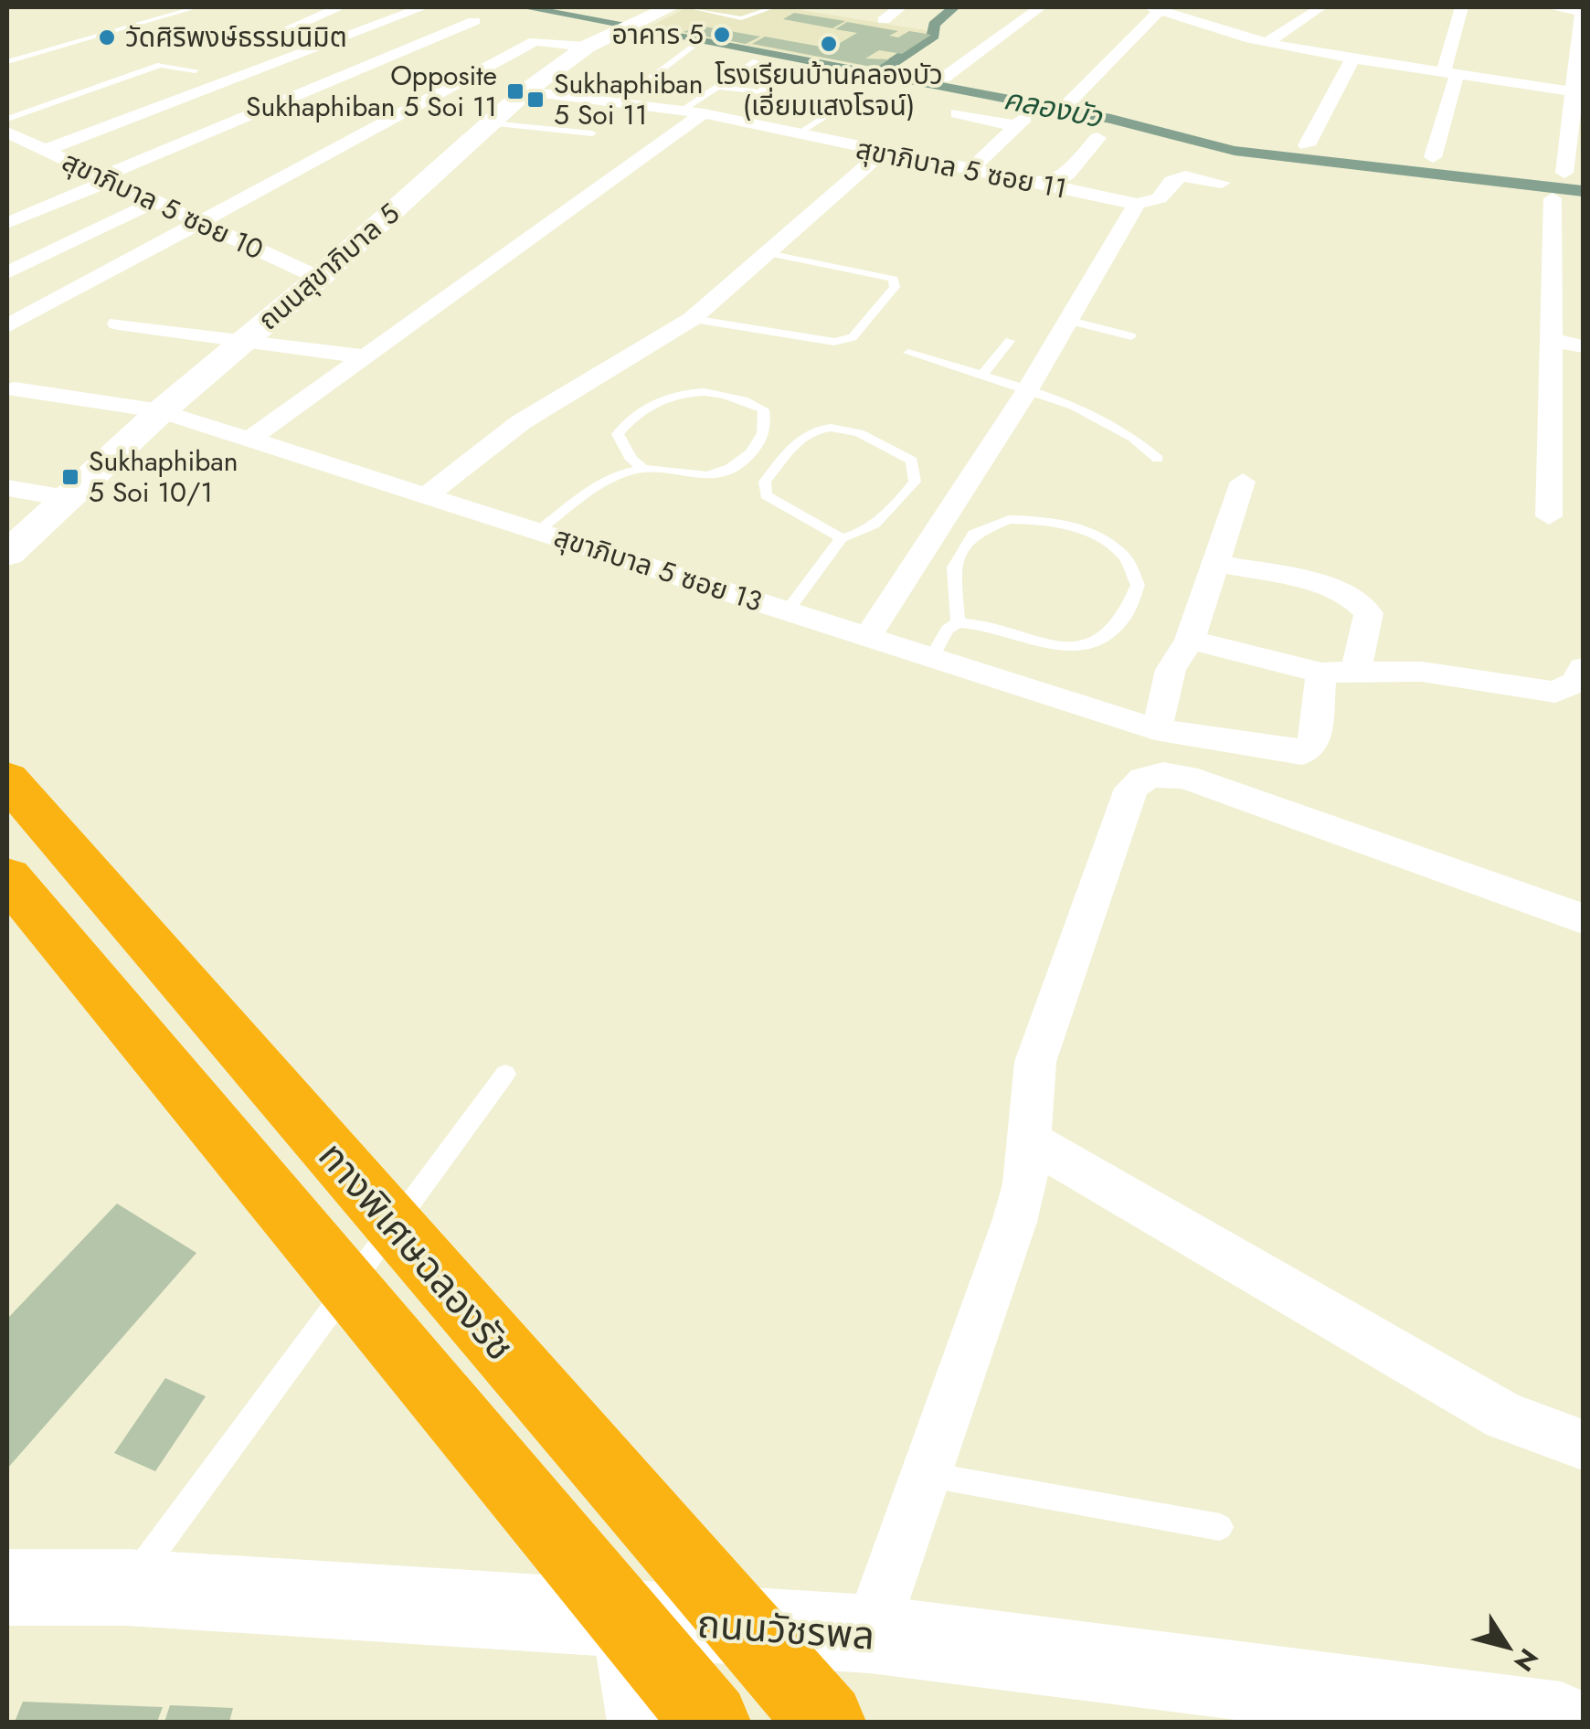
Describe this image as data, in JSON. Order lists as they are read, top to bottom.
{
  "streets": {
    "highway": ["ทางพิเศษฉลองรัช"],
    "street": [
      "สุขาภิบาล 5 ซอย 11",
      "สุขาภิบาล 5 ซอย 10",
      "ถนนสุขาภิบาล 5",
      "สุขาภิบาล 5 ซอย 13",
      "ถนนวัชรพล"
    ]
  },
  "crossings": [
    ["สุขาภิบาล 5 ซอย 11", "ถนนสุขาภิบาล 5"],
    ["สุขาภิบาล 5 ซอย 10", "ถนนสุขาภิบาล 5"],
    ["ถนนสุขาภิบาล 5", "สุขาภิบาล 5 ซอย 13"]
  ],
  "water": ["คลองบัว"],
  "places": {
    "other": ["อาคาร 5", "วัดศิริพงษ์ธรรมนิมิต", "โรงเรียนบ้านคลองบัว (เอี่ยมแสงโรจน์)"],
    "transit": ["Opposite Sukhaphiban 5 Soi 11", "Sukhaphiban 5 Soi 11", "Sukhaphiban 5 Soi 10/1"]
  },
  "north": "bottom right"
}
